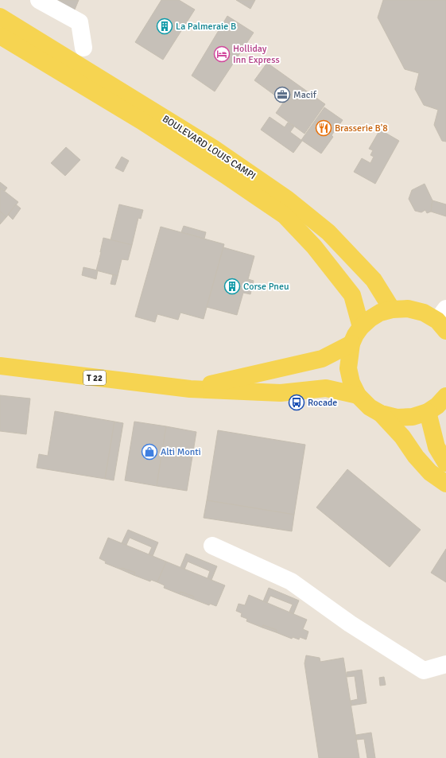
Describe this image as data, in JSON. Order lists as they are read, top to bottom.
{
  "streets": {
    "main road": ["BOULEVARD LOUIS CAMPI", "T 22"]
  },
  "places": {
    "building": ["La Palmeraie B", "Corse Pneu"],
    "hotel": ["Holliday Inn Express"],
    "office": ["Macif"],
    "restaurant": ["Brasserie B'8"],
    "bus stop": ["Rocade"],
    "shop": ["Alti Monti"]
  }
}
